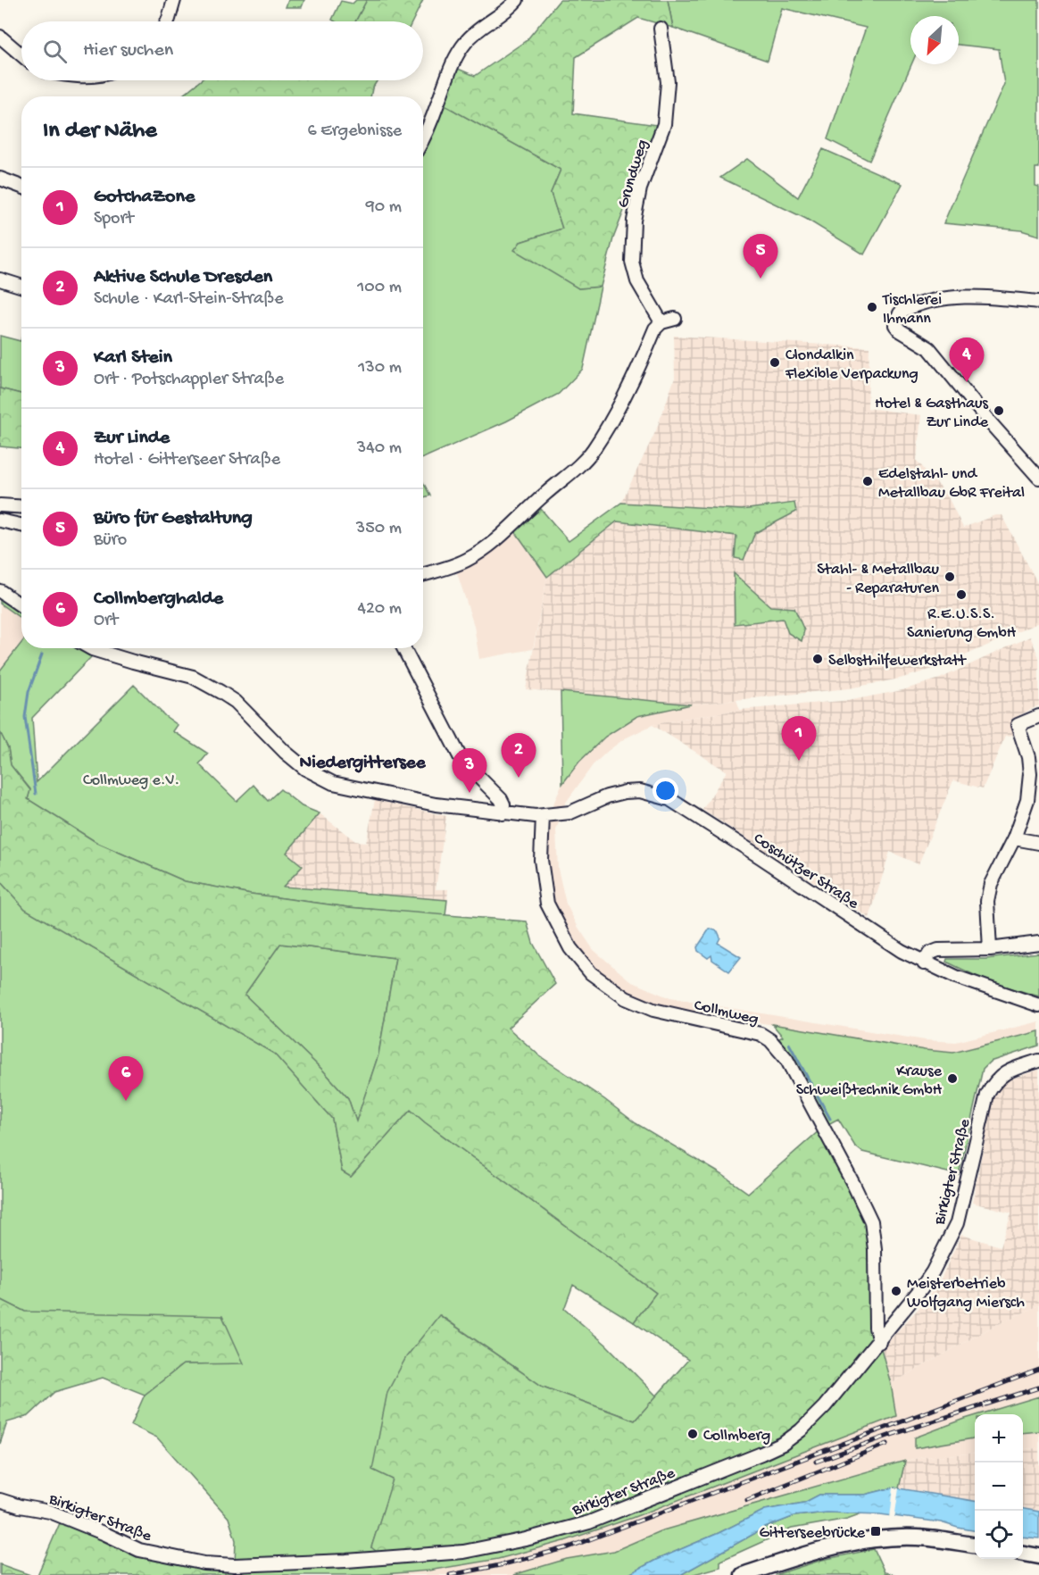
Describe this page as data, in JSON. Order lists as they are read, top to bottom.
{
  "streets": {
    "street": [
      "Grundweg",
      "Coschützer Straße",
      "Collmweg",
      "Birkigter Straße"
    ]
  },
  "crossings": [
    ["Coschützer Straße", "Collmweg"],
    ["Collmweg", "Birkigter Straße"]
  ],
  "districts": ["Niedergittersee"],
  "parks": ["Collmweg e.V."],
  "places": {
    "other": [
      "Tischlerei Ihmann",
      "Clondalkin Flexible Verpackung",
      "Hotel & Gasthaus Zur Linde",
      "Edelstahl- und Metallbau GbR Freital",
      "Stahl- & Metallbau - Reparaturen",
      "R.E.U.S.S. Sanierung GmbH",
      "Selbsthilfewerkstatt",
      "Krause Schweißtechnik GmbH",
      "Meisterbetrieb Wolfgang Miersch",
      "Collmberg"
    ],
    "transit": ["Gitterseebrücke"]
  },
  "north": "bottom left",
  "page": {
    "search": "Hier suchen",
    "heading": ["In der Nähe", "6 Ergebnisse"],
    "list": [
      {
        "mark": "1",
        "name": "GotchaZone",
        "note": "Sport",
        "value": "90 m"
      },
      {
        "mark": "2",
        "name": "Aktive Schule Dresden",
        "note": "Schule · Karl-Stein-Straße",
        "value": "100 m"
      },
      {
        "mark": "3",
        "name": "Karl Stein",
        "note": "Ort · Potschappler Straße",
        "value": "130 m"
      },
      {
        "mark": "4",
        "name": "Zur Linde",
        "note": "Hotel · Gitterseer Straße",
        "value": "340 m"
      },
      {
        "mark": "5",
        "name": "Büro für Gestaltung",
        "note": "Büro",
        "value": "350 m"
      },
      {
        "mark": "6",
        "name": "Collmberghalde",
        "note": "Ort",
        "value": "420 m"
      }
    ],
    "pins": [
      "5",
      "4",
      "1",
      "2",
      "3",
      "6"
    ],
    "map_buttons": ["+", "−"]
  }
}
